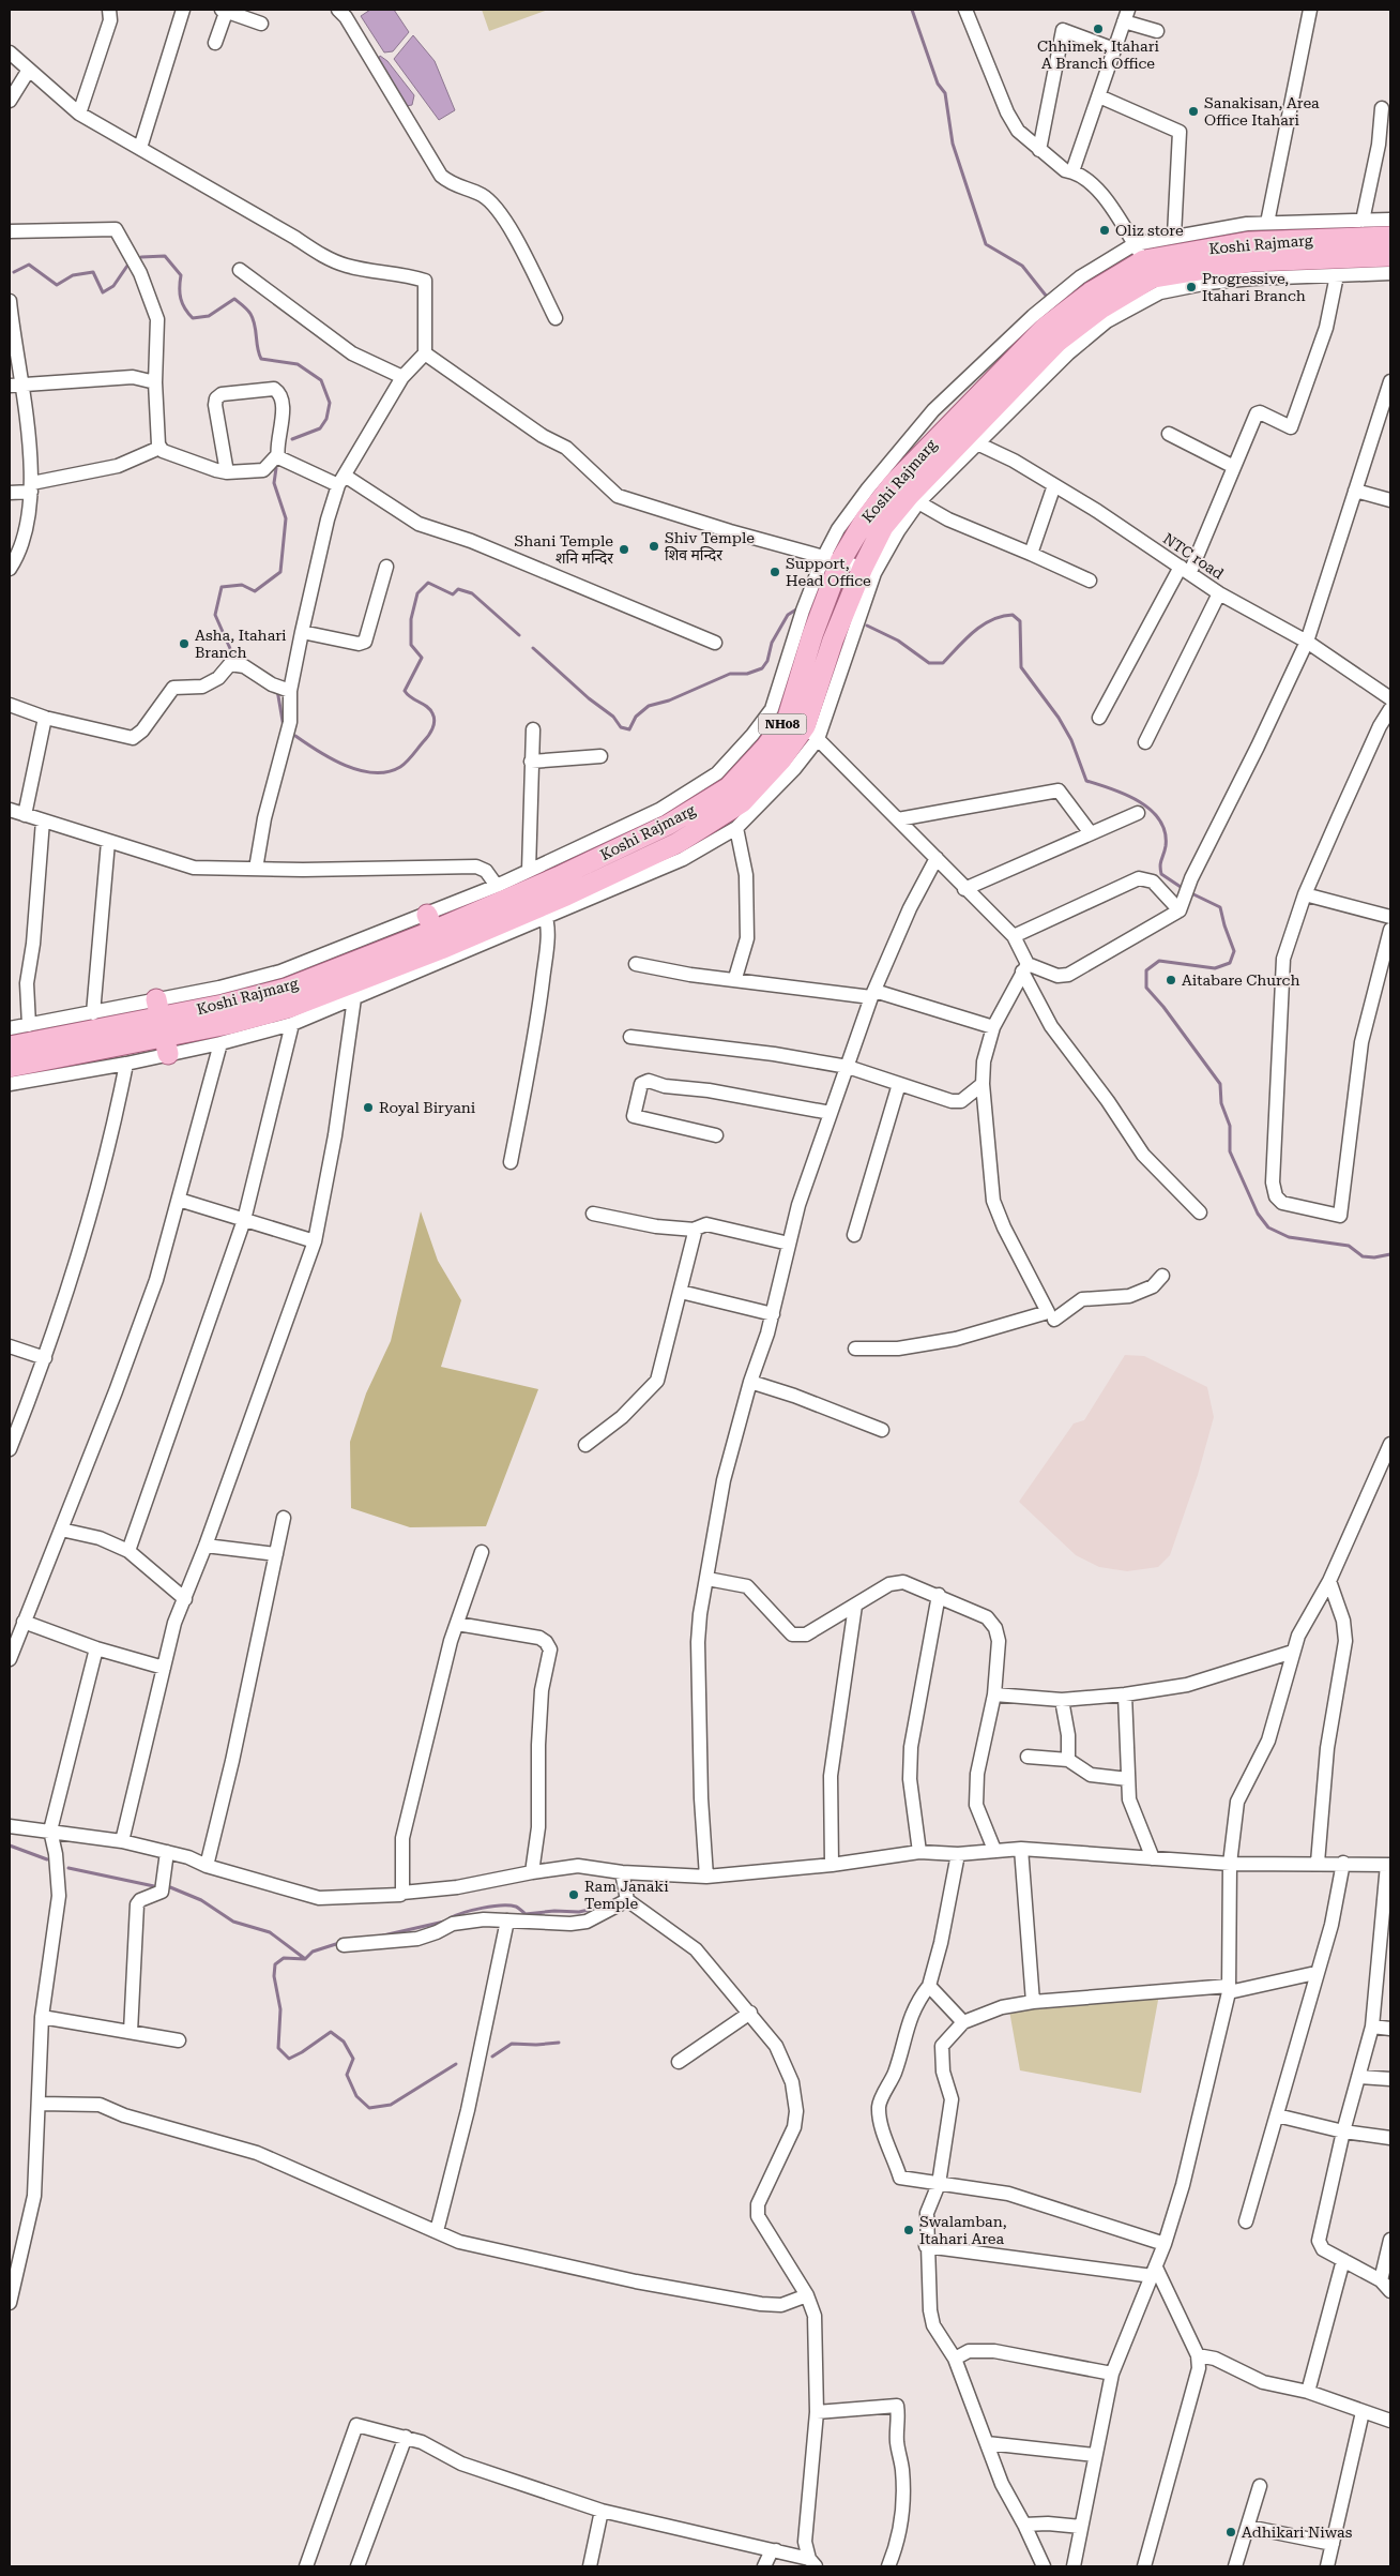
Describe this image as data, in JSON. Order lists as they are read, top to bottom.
{
  "streets": {
    "main road": ["Koshi Rajmarg", "NH08"],
    "street": ["NTC road"]
  },
  "places": [
    "Chhimek, Itahari A Branch Office",
    "Sanakisan, Area Office Itahari",
    "Oliz store",
    "Progressive, Itahari Branch",
    "Shiv Temple शिव मन्दिर",
    "Shani Temple शनि मन्दिर",
    "Support, Head Office",
    "Asha, Itahari Branch",
    "Aitabare Church",
    "Royal Biryani",
    "Ram Janaki Temple",
    "Swalamban, Itahari Area",
    "Adhikari Niwas"
  ]
}
